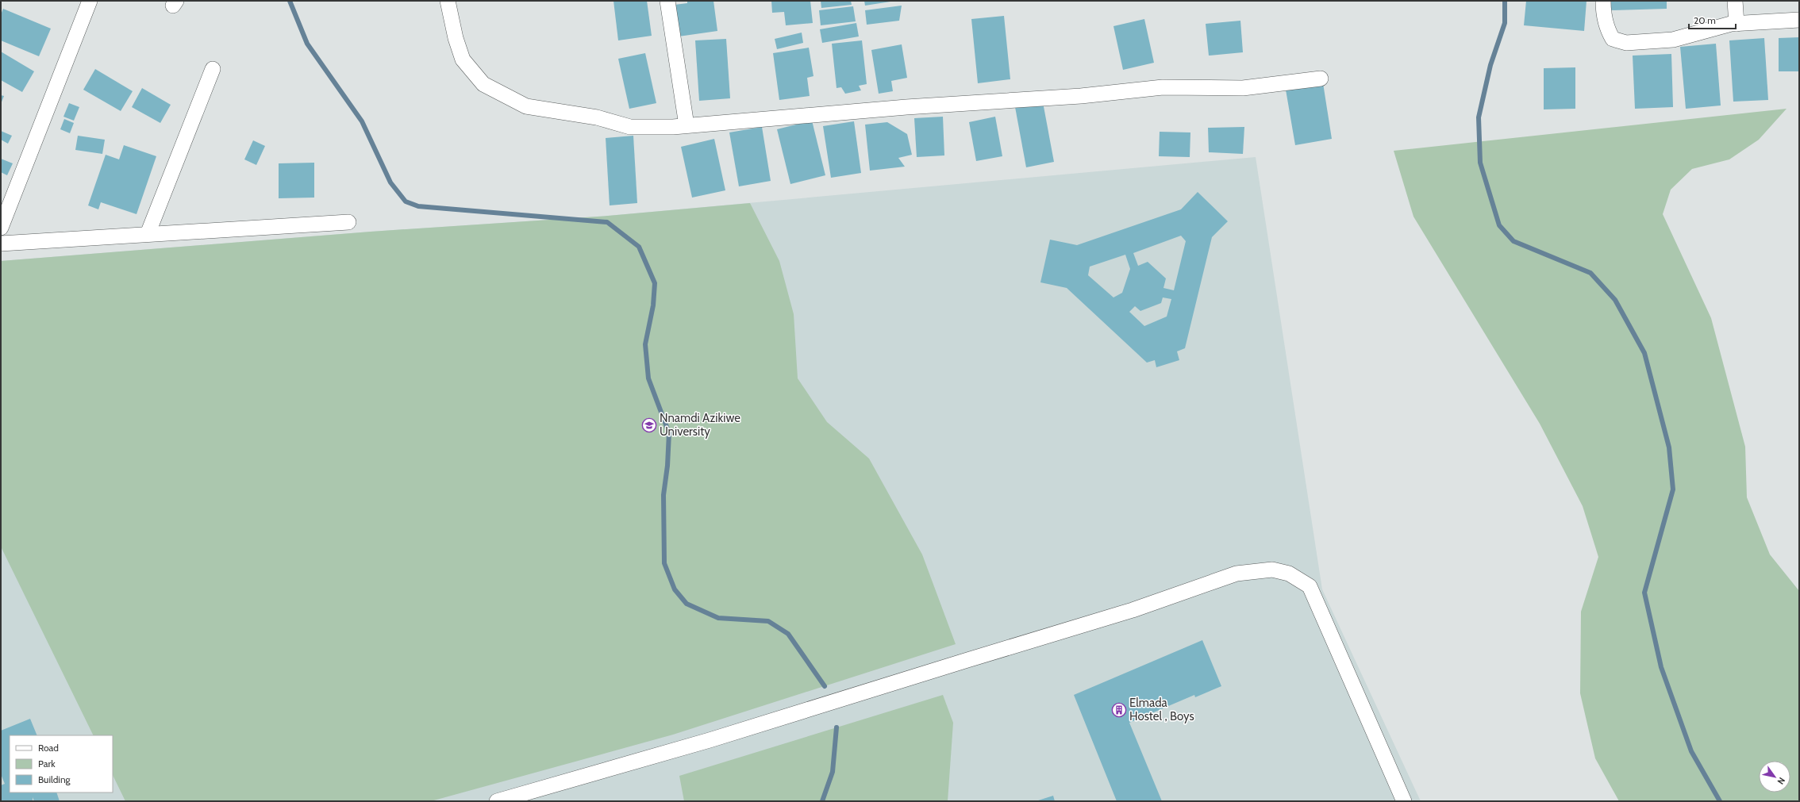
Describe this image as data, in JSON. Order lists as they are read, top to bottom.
{
  "places": {
    "school or university": ["Nnamdi Azikiwe University"],
    "building": ["Elmada Hostel , Boys"]
  },
  "legend": ["Road", "Park", "Building"],
  "scale_bar": "20 m",
  "north": "bottom right"
}
